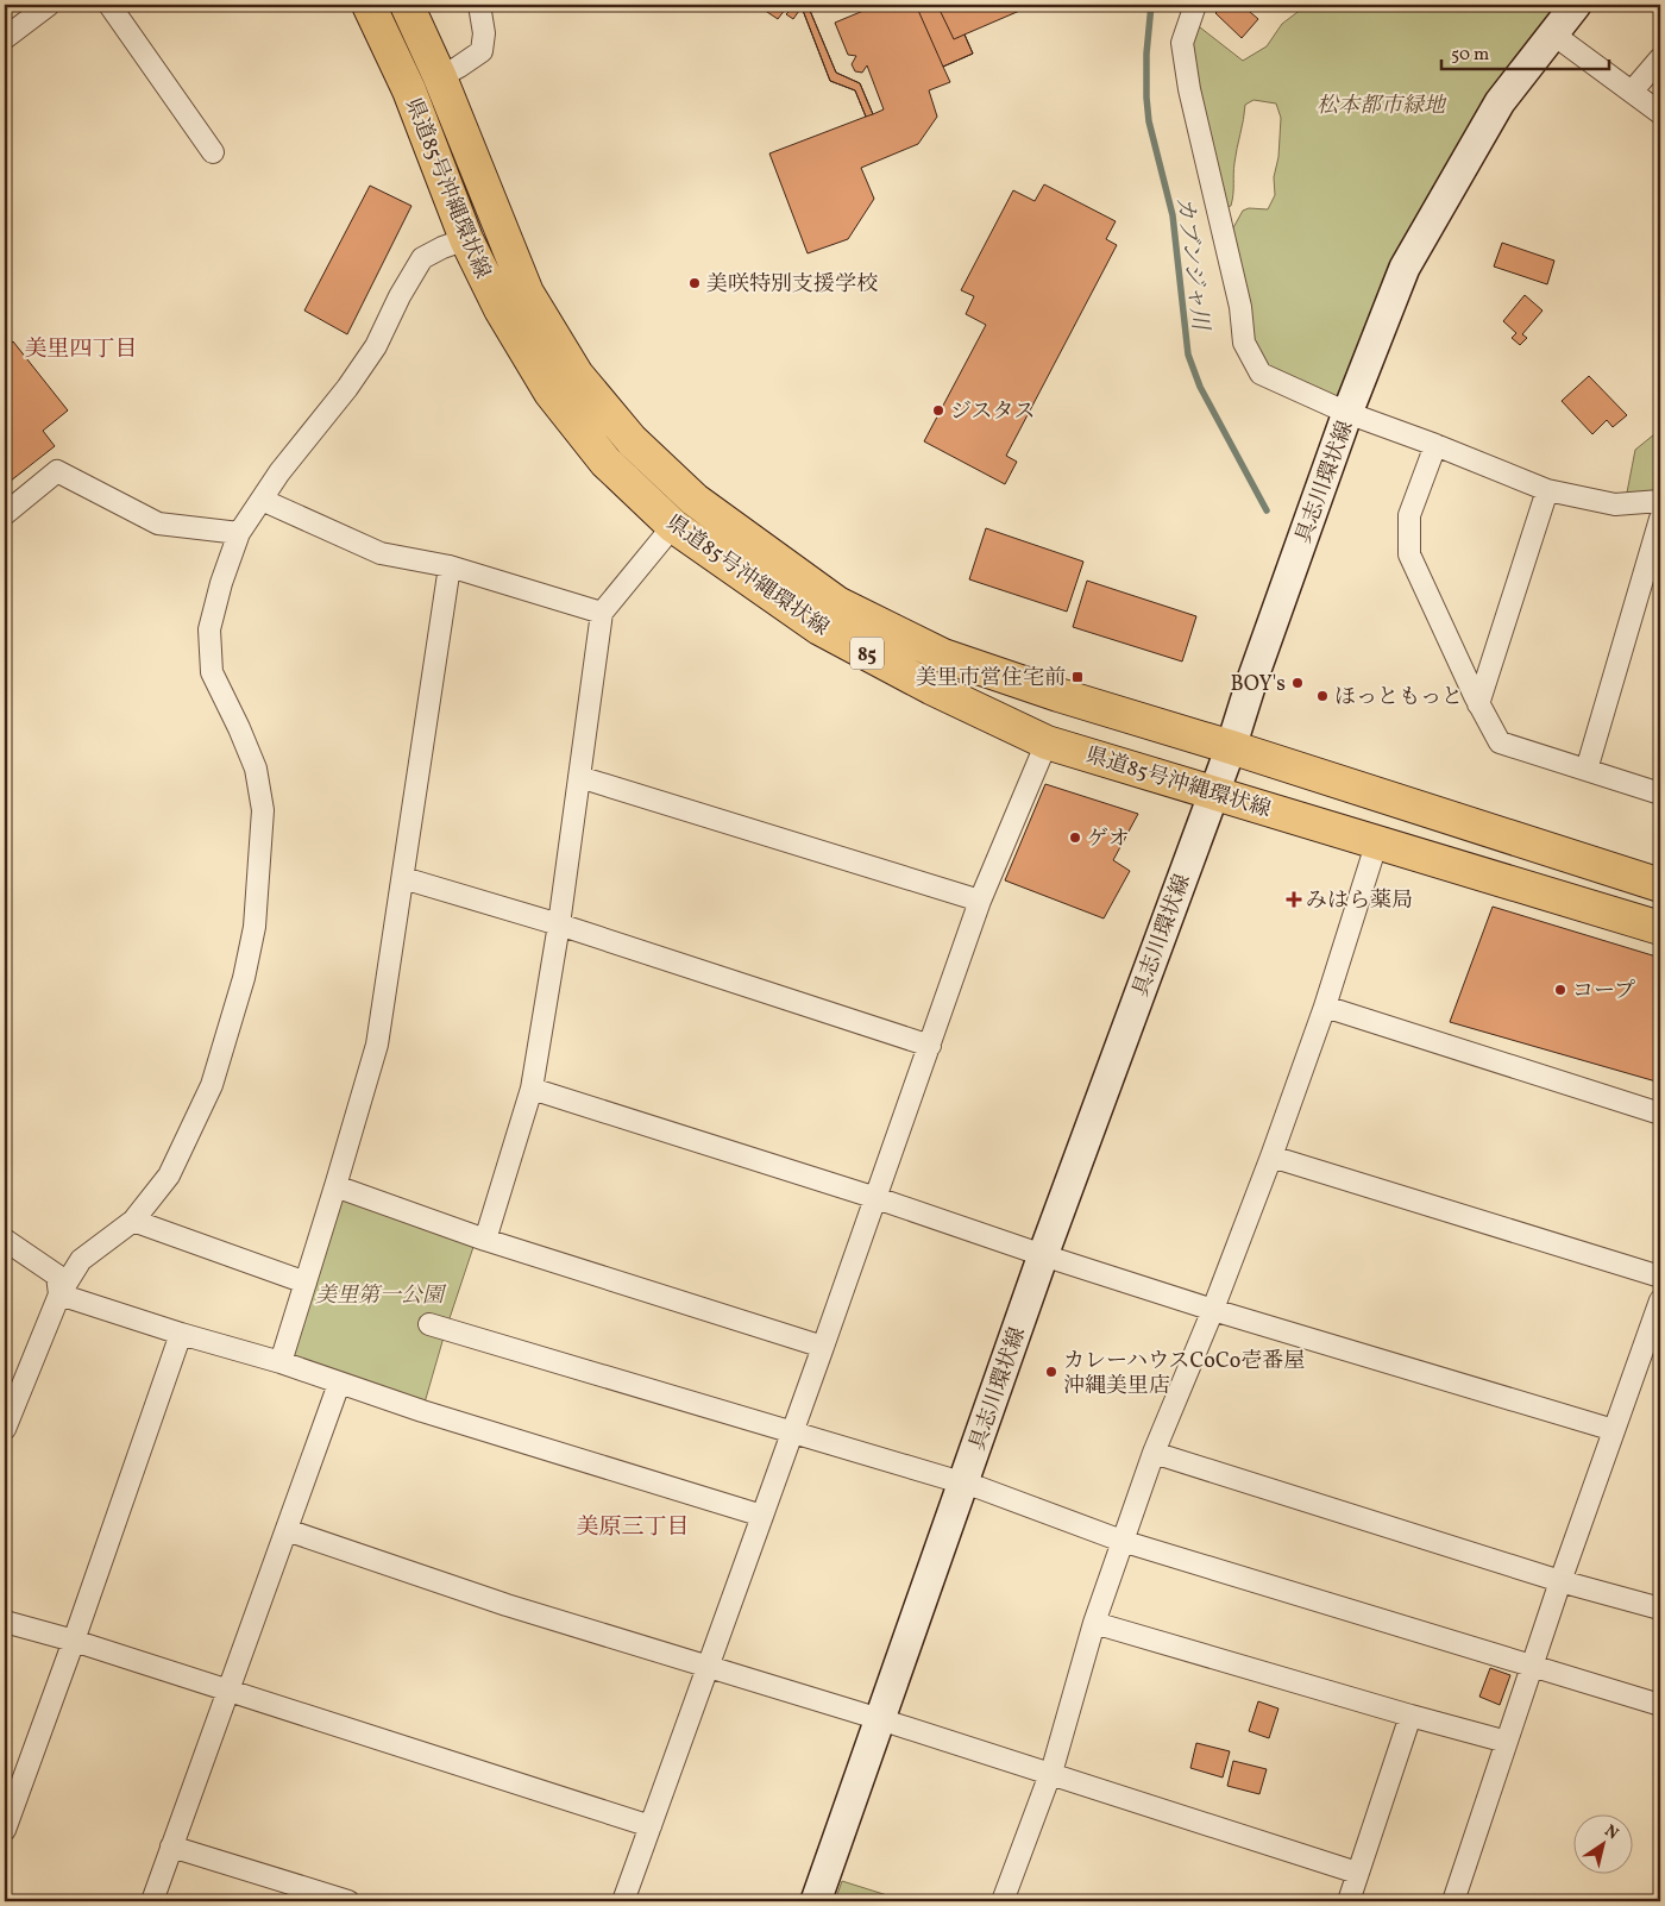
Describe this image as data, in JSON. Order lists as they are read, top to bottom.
{
  "streets": {
    "main road": ["県道85号沖縄環状線", "具志川環状線", "85"]
  },
  "crossings": [
    ["県道85号沖縄環状線", "具志川環状線"]
  ],
  "districts": ["美里四丁目", "美原三丁目"],
  "water": ["カブンジャ川"],
  "parks": ["松本都市緑地", "美里第一公園"],
  "places": {
    "other": [
      "美咲特別支援学校",
      "ジスタス",
      "BOY's",
      "ほっともっと",
      "ゲオ",
      "コープ",
      "カレーハウスCoCo壱番屋 沖縄美里店"
    ],
    "transit": ["美里市営住宅前"],
    "health": ["みはら薬局"]
  },
  "scale_bar": "50 m",
  "north": "top right"
}
